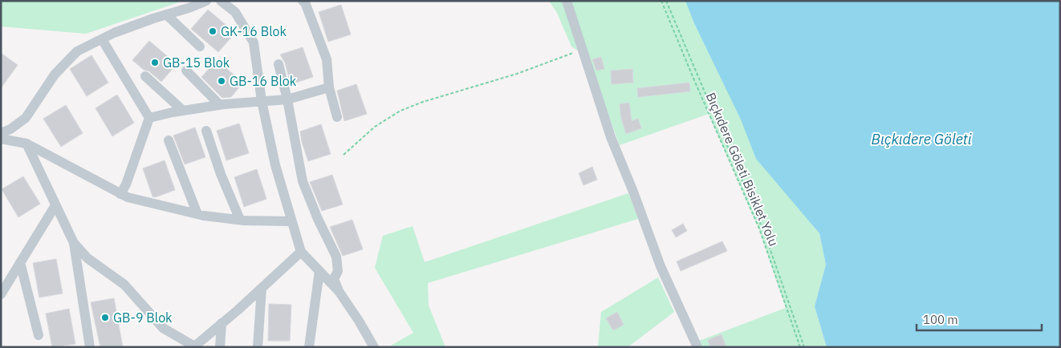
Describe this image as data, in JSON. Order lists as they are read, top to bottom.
{
  "streets": {
    "path": ["Bıçkıdere Göleti Bisiklet Yolu"]
  },
  "water": ["Bıçkıdere Göleti"],
  "places": [
    "GK-16 Blok",
    "GB-15 Blok",
    "GB-16 Blok",
    "GB-9 Blok"
  ],
  "scale_bar": "100 m"
}
